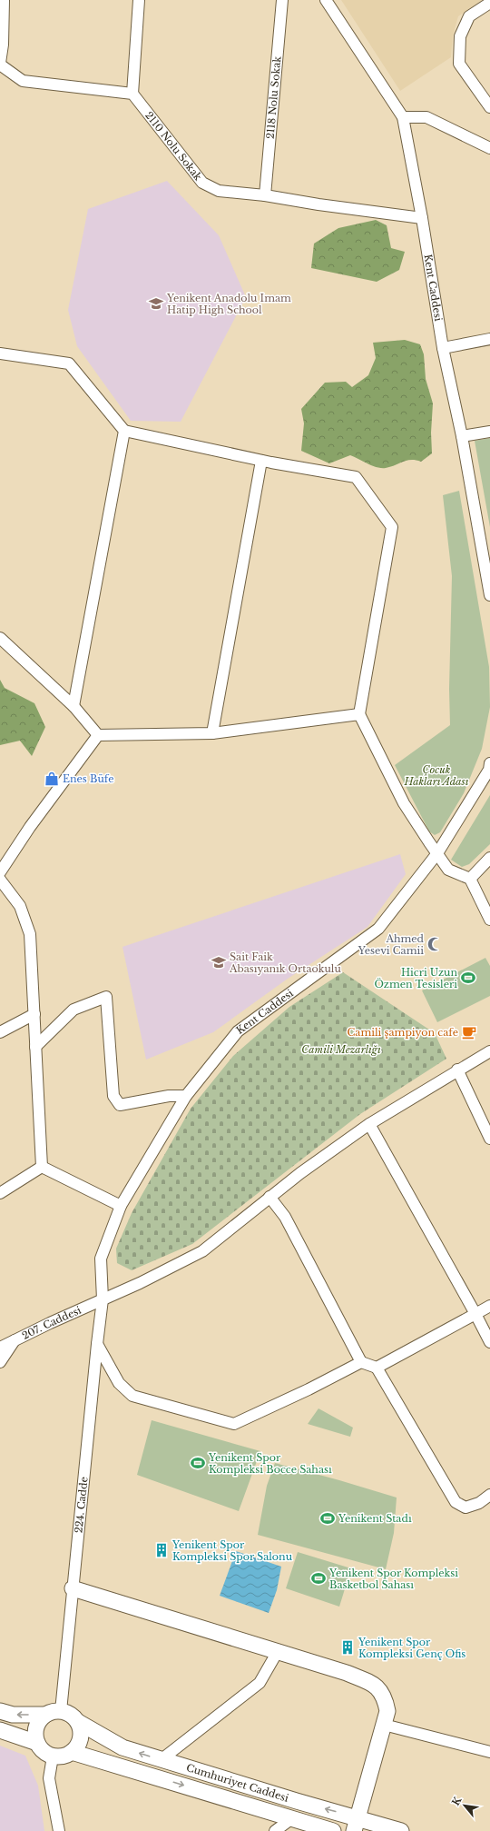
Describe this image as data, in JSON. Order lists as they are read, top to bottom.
{
  "streets": {
    "street": [
      "2118 Nolu Sokak",
      "2110 Nolu Sokak",
      "Kent Caddesi",
      "207. Caddesi",
      "224. Cadde",
      "Cumhuriyet Caddesi"
    ]
  },
  "crossings": [
    ["2118 Nolu Sokak", "2110 Nolu Sokak"],
    ["2110 Nolu Sokak", "Kent Caddesi"],
    ["Kent Caddesi", "207. Caddesi"],
    ["Kent Caddesi", "224. Cadde"],
    ["207. Caddesi", "224. Cadde"],
    ["224. Cadde", "Cumhuriyet Caddesi"]
  ],
  "parks": ["Çocuk Hakları Adası", "Camili Mezarlığı"],
  "places": {
    "school or university": ["Yenikent Anadolu Imam Hatip High School", "Sait Faik Abasıyanık Ortaokulu"],
    "shop": ["Enes Büfe"],
    "mosque": ["Ahmed Yesevi Camii"],
    "sports": [
      "Hicri Uzun Özmen Tesisleri",
      "Yenikent Spor Kompleksi Bocce Sahası",
      "Yenikent Stadı",
      "Yenikent Spor Kompleksi Basketbol Sahası"
    ],
    "cafe": ["Camili şampiyon cafe"],
    "building": ["Yenikent Spor Kompleksi Spor Salonu", "Yenikent Spor Kompleksi Genç Ofis"]
  },
  "north": "top left"
}
